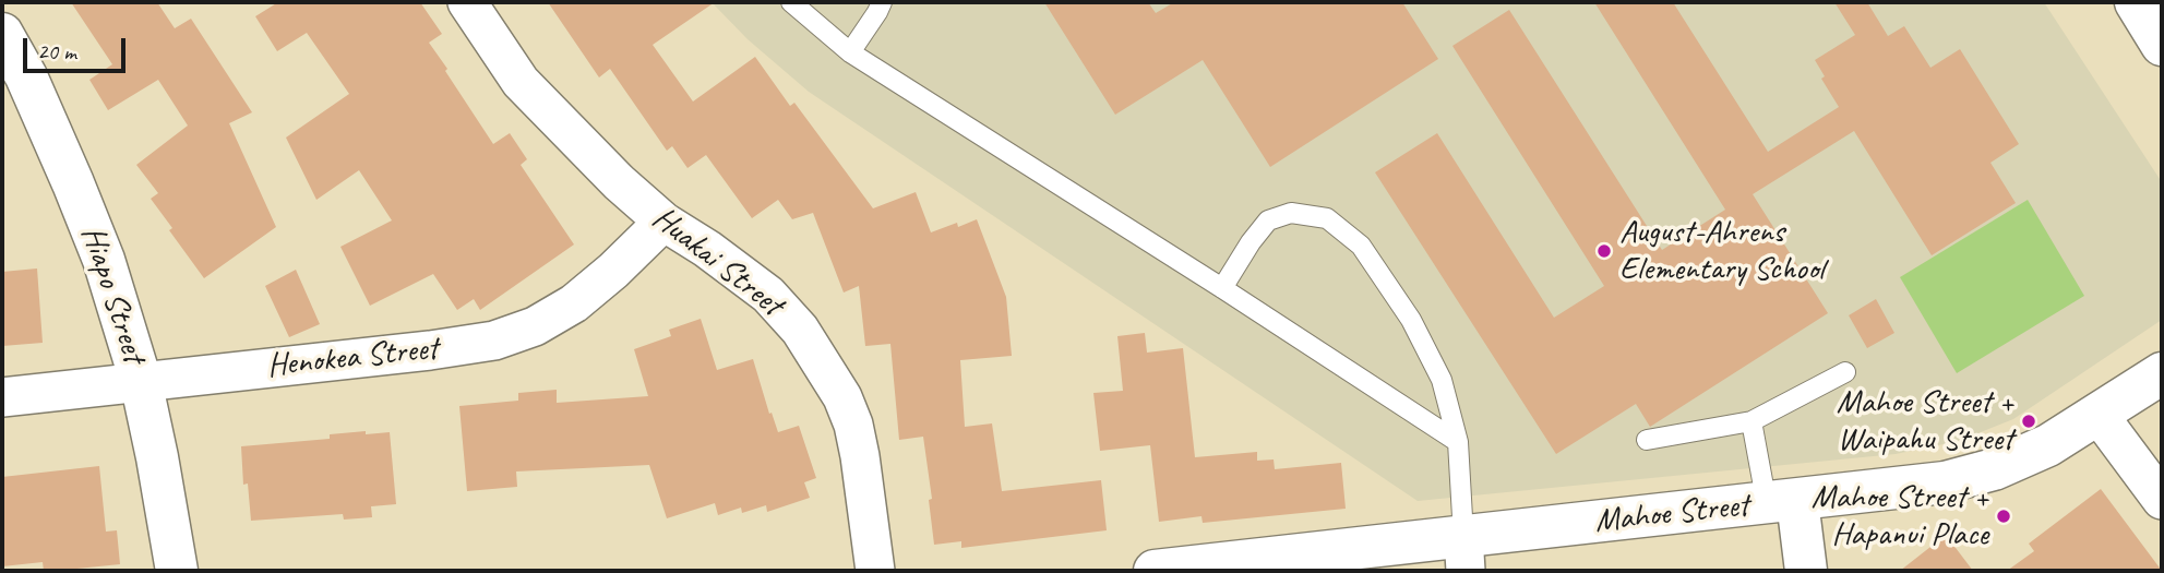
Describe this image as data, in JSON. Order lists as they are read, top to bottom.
{
  "streets": {
    "street": [
      "Huakai Street",
      "Hiapo Street",
      "Henokea Street",
      "Mahoe Street"
    ]
  },
  "crossings": [
    ["Huakai Street", "Henokea Street"],
    ["Hiapo Street", "Henokea Street"]
  ],
  "places": ["August-Ahrens Elementary School", "Mahoe Street + Waipahu Street", "Mahoe Street + Hapanui Place"],
  "scale_bar": "20 m"
}
